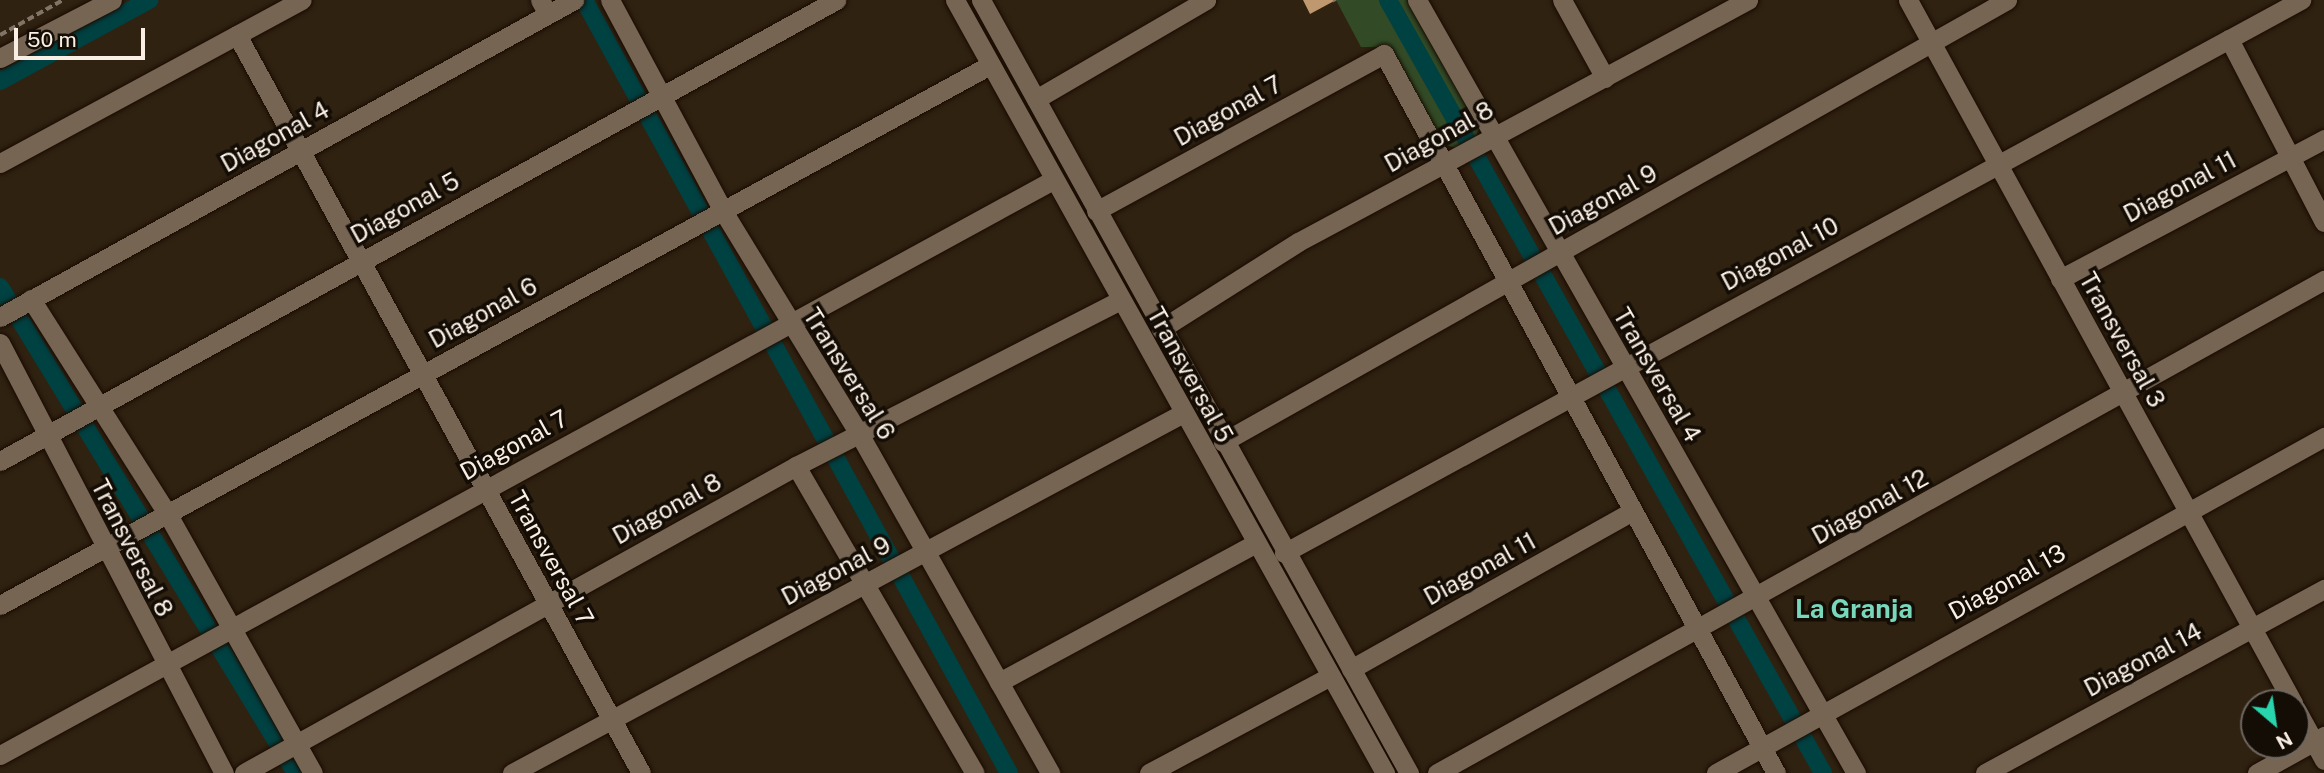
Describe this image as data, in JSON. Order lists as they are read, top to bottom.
{
  "streets": {
    "street": [
      "Diagonal 7",
      "Diagonal 4",
      "Diagonal 8",
      "Diagonal 11",
      "Diagonal 9",
      "Diagonal 5",
      "Diagonal 10",
      "Diagonal 6",
      "Transversal 3",
      "Transversal 6",
      "Transversal 5",
      "Transversal 4",
      "Diagonal 12",
      "Transversal 8",
      "Transversal 7",
      "Diagonal 13",
      "Diagonal 14"
    ]
  },
  "crossings": [
    ["Diagonal 7", "Diagonal 8"],
    ["Diagonal 7", "Transversal 6"],
    ["Diagonal 7", "Transversal 5"],
    ["Diagonal 7", "Transversal 8"],
    ["Diagonal 7", "Transversal 7"],
    ["Diagonal 4", "Transversal 7"],
    ["Diagonal 8", "Transversal 6"],
    ["Diagonal 8", "Transversal 5"],
    ["Diagonal 8", "Transversal 4"],
    ["Diagonal 8", "Transversal 7"],
    ["Diagonal 11", "Transversal 3"],
    ["Diagonal 11", "Transversal 5"],
    ["Diagonal 9", "Transversal 3"],
    ["Diagonal 9", "Transversal 6"],
    ["Diagonal 9", "Transversal 5"],
    ["Diagonal 9", "Transversal 4"],
    ["Diagonal 9", "Transversal 7"],
    ["Diagonal 5", "Transversal 6"],
    ["Diagonal 5", "Transversal 8"],
    ["Diagonal 5", "Transversal 7"],
    ["Diagonal 10", "Transversal 3"],
    ["Diagonal 10", "Transversal 5"],
    ["Diagonal 10", "Transversal 4"],
    ["Diagonal 6", "Transversal 6"],
    ["Diagonal 6", "Transversal 5"],
    ["Diagonal 6", "Transversal 8"],
    ["Diagonal 6", "Transversal 7"],
    ["Transversal 3", "Diagonal 12"],
    ["Transversal 3", "Diagonal 13"],
    ["Transversal 3", "Diagonal 14"],
    ["Transversal 4", "Diagonal 12"],
    ["Transversal 4", "Diagonal 13"]
  ],
  "districts": ["La Granja"],
  "scale_bar": "50 m",
  "north": "bottom right"
}
